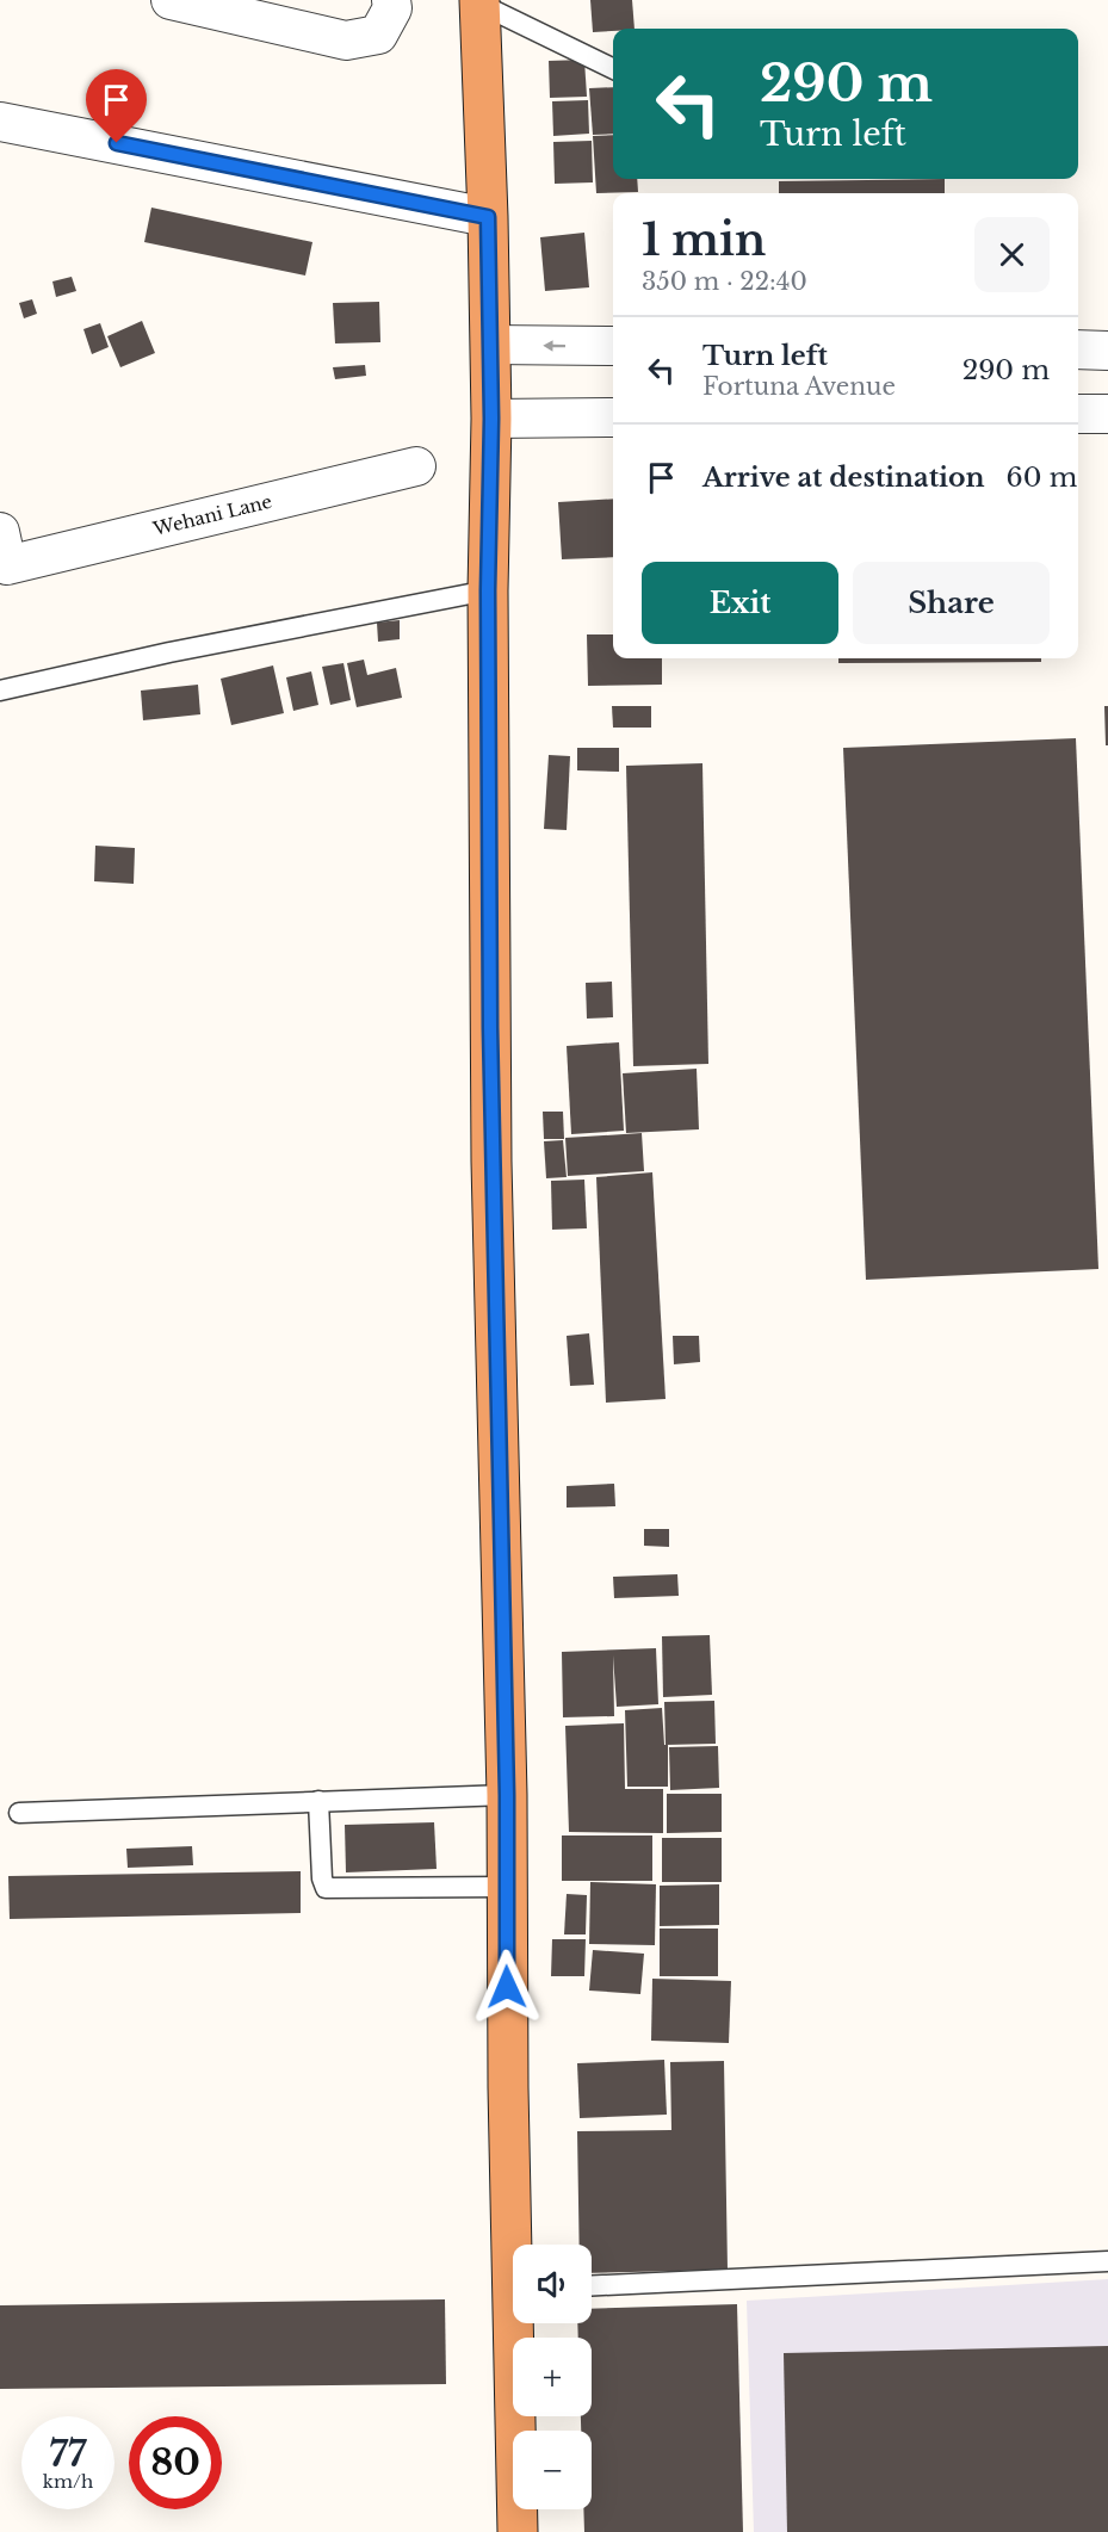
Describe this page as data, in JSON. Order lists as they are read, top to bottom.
{
  "streets": {
    "street": ["Wehani Lane"]
  },
  "page": {
    "turn": ["290 m", "Turn left"],
    "heading": ["1 min", "350 m · 22:40"],
    "list": [
      {
        "name": "Turn left",
        "note": "Fortuna Avenue",
        "value": "290 m"
      },
      {
        "name": "Arrive at destination",
        "value": "60 m"
      }
    ],
    "buttons": ["Exit", "Share"],
    "map_buttons": ["+", "−"],
    "speed": "77 km/h",
    "limit": "80"
  }
}
